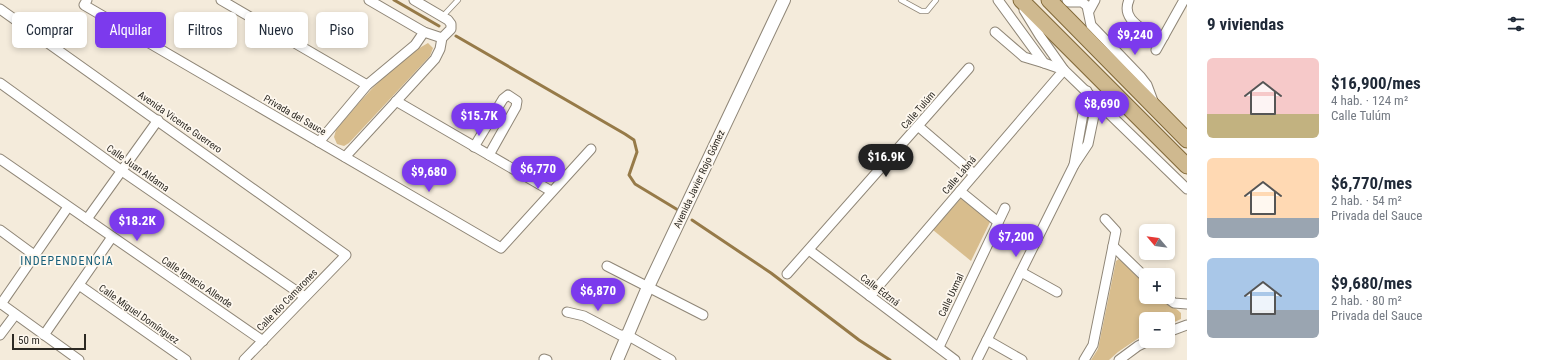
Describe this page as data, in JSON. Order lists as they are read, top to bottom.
{
  "streets": {
    "street": [
      "Calle Tulúm",
      "Privada del Sauce",
      "Avenida Vicente Guerrero",
      "Calle Juan Aldama",
      "Calle Labná",
      "Avenida Javier Rojo Gómez",
      "Calle Ignacio Allende",
      "Calle Edzná",
      "Calle Uxmal",
      "Calle Río Camarones",
      "Calle Miguel Domínguez"
    ]
  },
  "crossings": [
    ["Calle Tulúm", "Calle Edzná"],
    ["Avenida Vicente Guerrero", "Calle Río Camarones"],
    ["Calle Juan Aldama", "Calle Río Camarones"],
    ["Calle Labná", "Calle Edzná"],
    ["Calle Ignacio Allende", "Calle Río Camarones"],
    ["Calle Edzná", "Calle Uxmal"]
  ],
  "districts": ["INDEPENDENCIA"],
  "scale_bar": "50 m",
  "north": "top left",
  "page": {
    "heading": "9 viviendas",
    "chip": [
      "Comprar",
      "Alquilar",
      "Filtros",
      "Nuevo",
      "Piso"
    ],
    "price": [
      "$9,240",
      "$8,690",
      "$15.7K",
      "$16.9K",
      "$6,770",
      "$9,680",
      "$18.2K",
      "$7,200",
      "$6,870"
    ],
    "list": [
      {
        "name": "$16,900/mes",
        "note": "4 hab. · 124 m² · Calle Tulúm"
      },
      {
        "name": "$6,770/mes",
        "note": "2 hab. · 54 m² · Privada del Sauce"
      },
      {
        "name": "$9,680/mes",
        "note": "2 hab. · 80 m² · Privada del Sauce"
      }
    ],
    "map_buttons": ["+", "−"],
    "scale": "50 m"
  }
}
